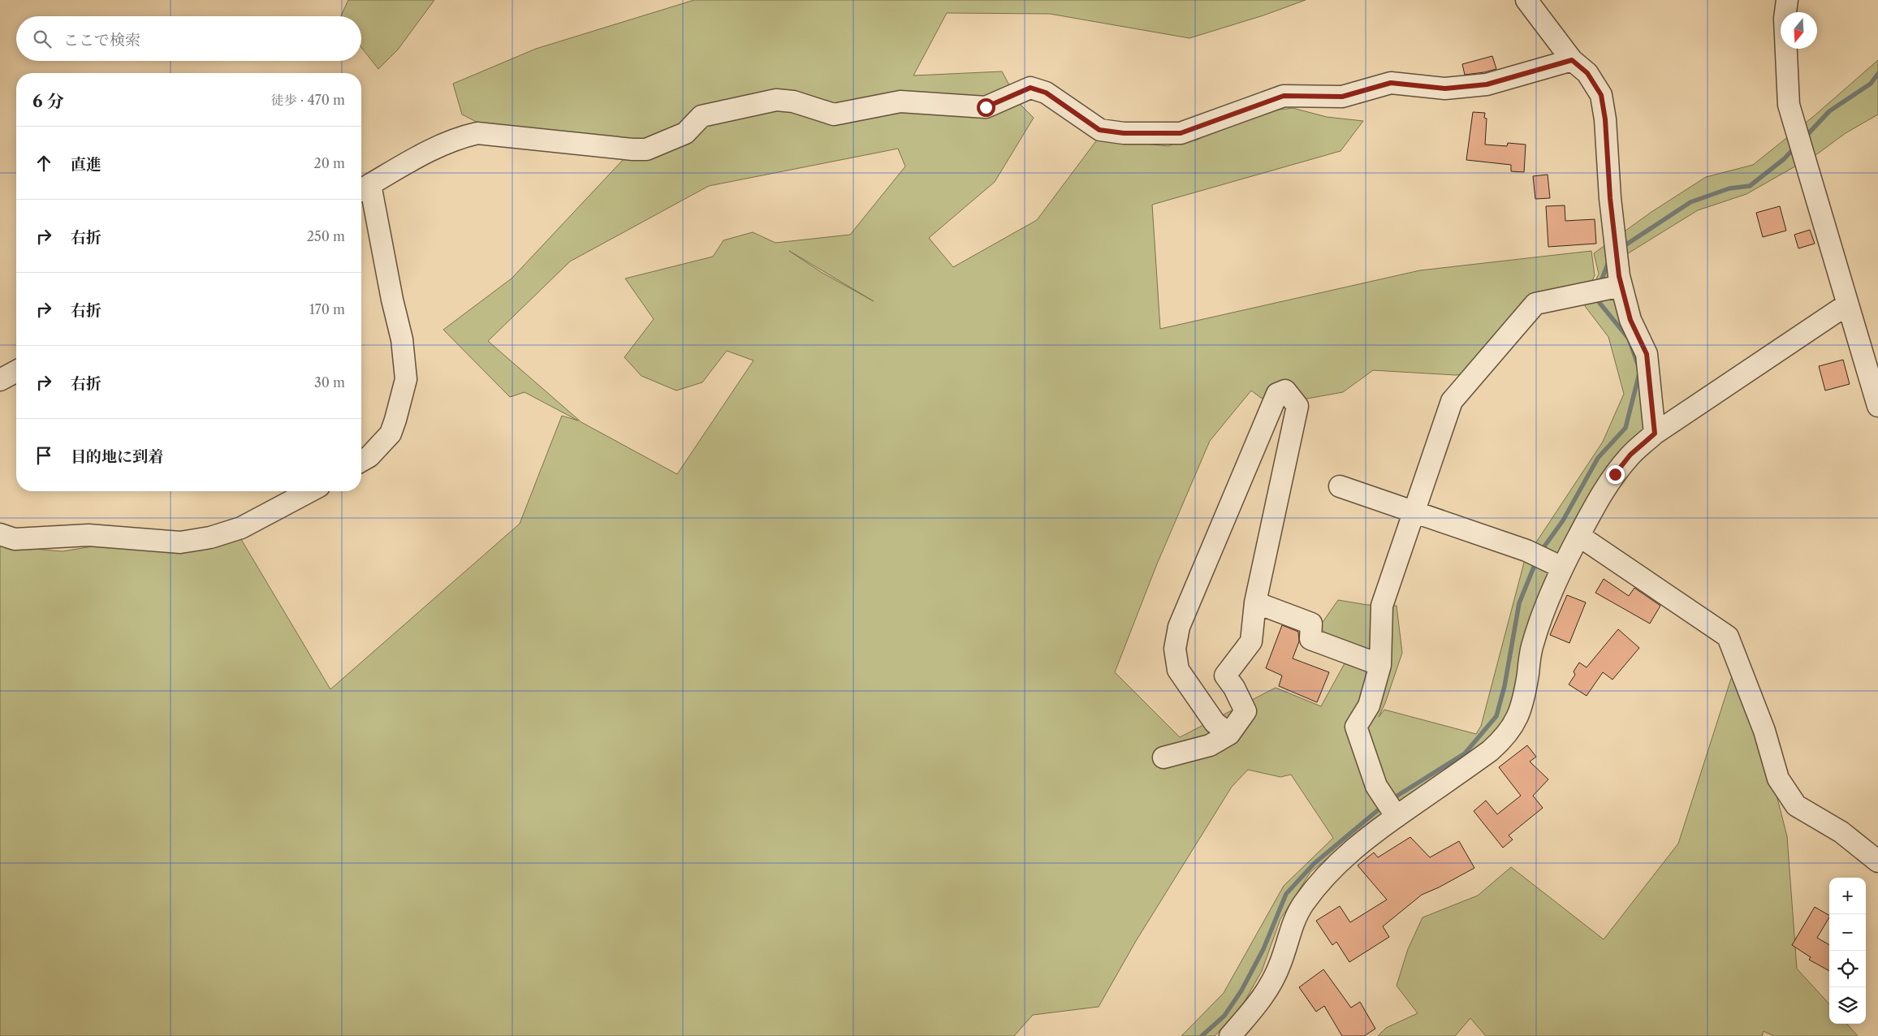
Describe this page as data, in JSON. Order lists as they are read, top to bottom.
{
  "north": "bottom",
  "page": {
    "search": "ここで検索",
    "heading": ["6 分", "徒歩 · 470 m"],
    "list": [
      ["直進", "20 m"],
      ["右折", "250 m"],
      ["右折", "170 m"],
      ["右折", "30 m"],
      "目的地に到着"
    ],
    "map_buttons": ["+", "−"]
  }
}
